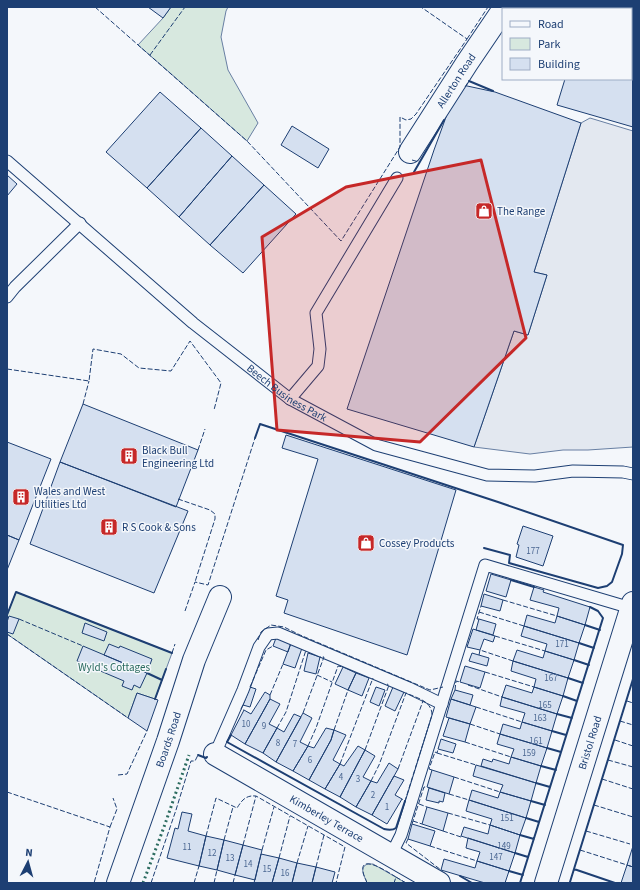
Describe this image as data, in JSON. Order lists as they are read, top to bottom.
{
  "streets": {
    "street": [
      "Allerton Road",
      "Boards Road",
      "Bristol Road",
      "Kimberley Terrace"
    ],
    "lane": ["Beech Business Park"]
  },
  "parks": ["Wyld's Cottages"],
  "places": {
    "shop": ["The Range", "Cossey Products"],
    "building": ["Black Bull Engineering Ltd", "Wales and West Utilities Ltd", "R S Cook & Sons"]
  },
  "house_numbers": [
    "177",
    "171",
    "167",
    "165",
    "163",
    "10",
    "9",
    "161",
    "8",
    "7",
    "159",
    "6",
    "4",
    "3",
    "2",
    "1",
    "151",
    "149",
    "11",
    "12",
    "147",
    "13",
    "14",
    "15",
    "16"
  ],
  "legend": ["Road", "Park", "Building"],
  "north": "top"
}
